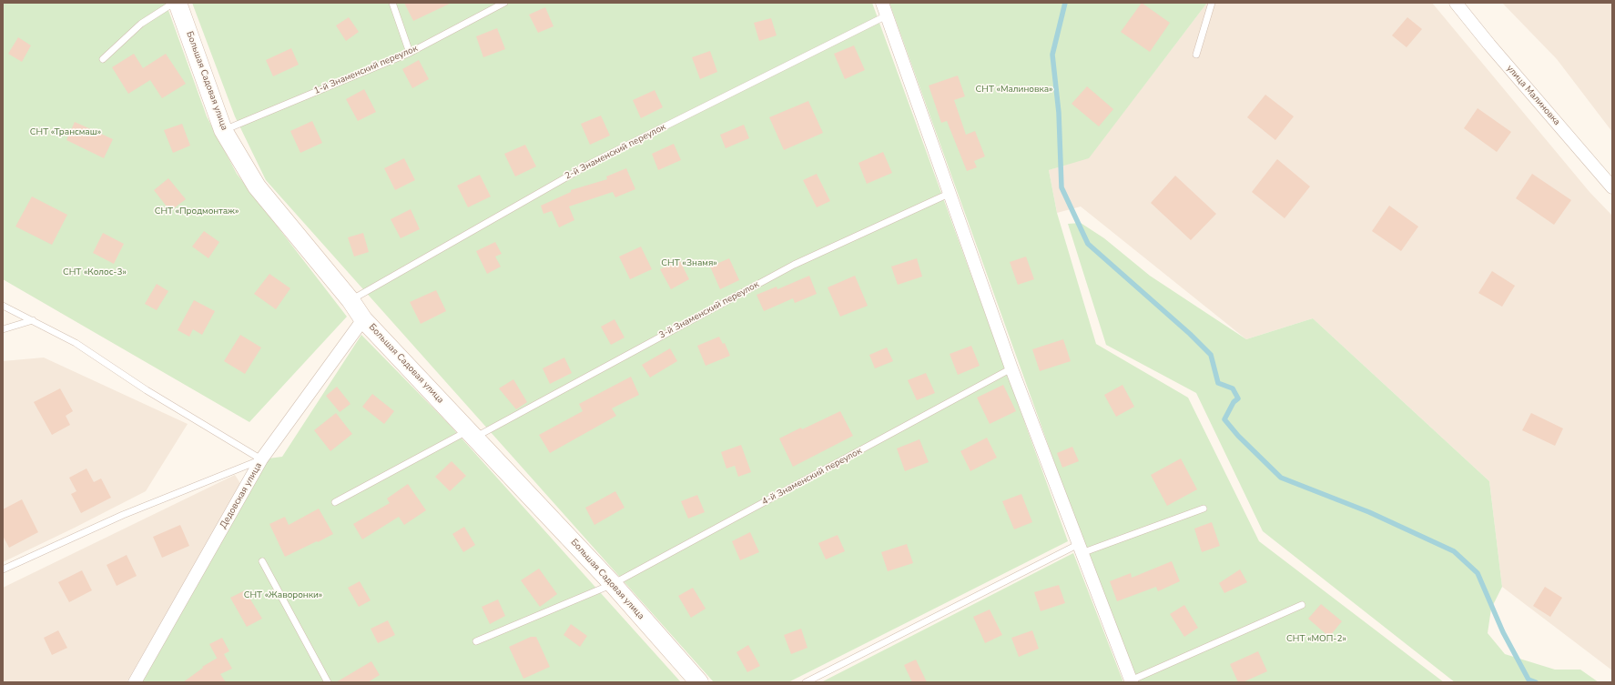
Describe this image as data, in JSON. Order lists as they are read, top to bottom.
{
  "streets": {
    "street": ["Большая Садовая улица", "улица Малиновка", "Дедовская улица"],
    "lane": [
      "1-й Знаменский переулок",
      "2-й Знаменский переулок",
      "3-й Знаменский переулок",
      "4-й Знаменский переулок"
    ]
  },
  "crossings": [
    ["1-й Знаменский переулок", "Большая Садовая улица"],
    ["Большая Садовая улица", "2-й Знаменский переулок"],
    ["Большая Садовая улица", "3-й Знаменский переулок"],
    ["Большая Садовая улица", "4-й Знаменский переулок"],
    ["Большая Садовая улица", "Дедовская улица"]
  ],
  "parks": [
    "СНТ «Малиновка»",
    "СНТ «Трансмаш»",
    "СНТ «Продмонтаж»",
    "СНТ «Знамя»",
    "СНТ «Колос-3»",
    "СНТ «Жаворонки»",
    "СНТ «МОП-2»"
  ]
}
